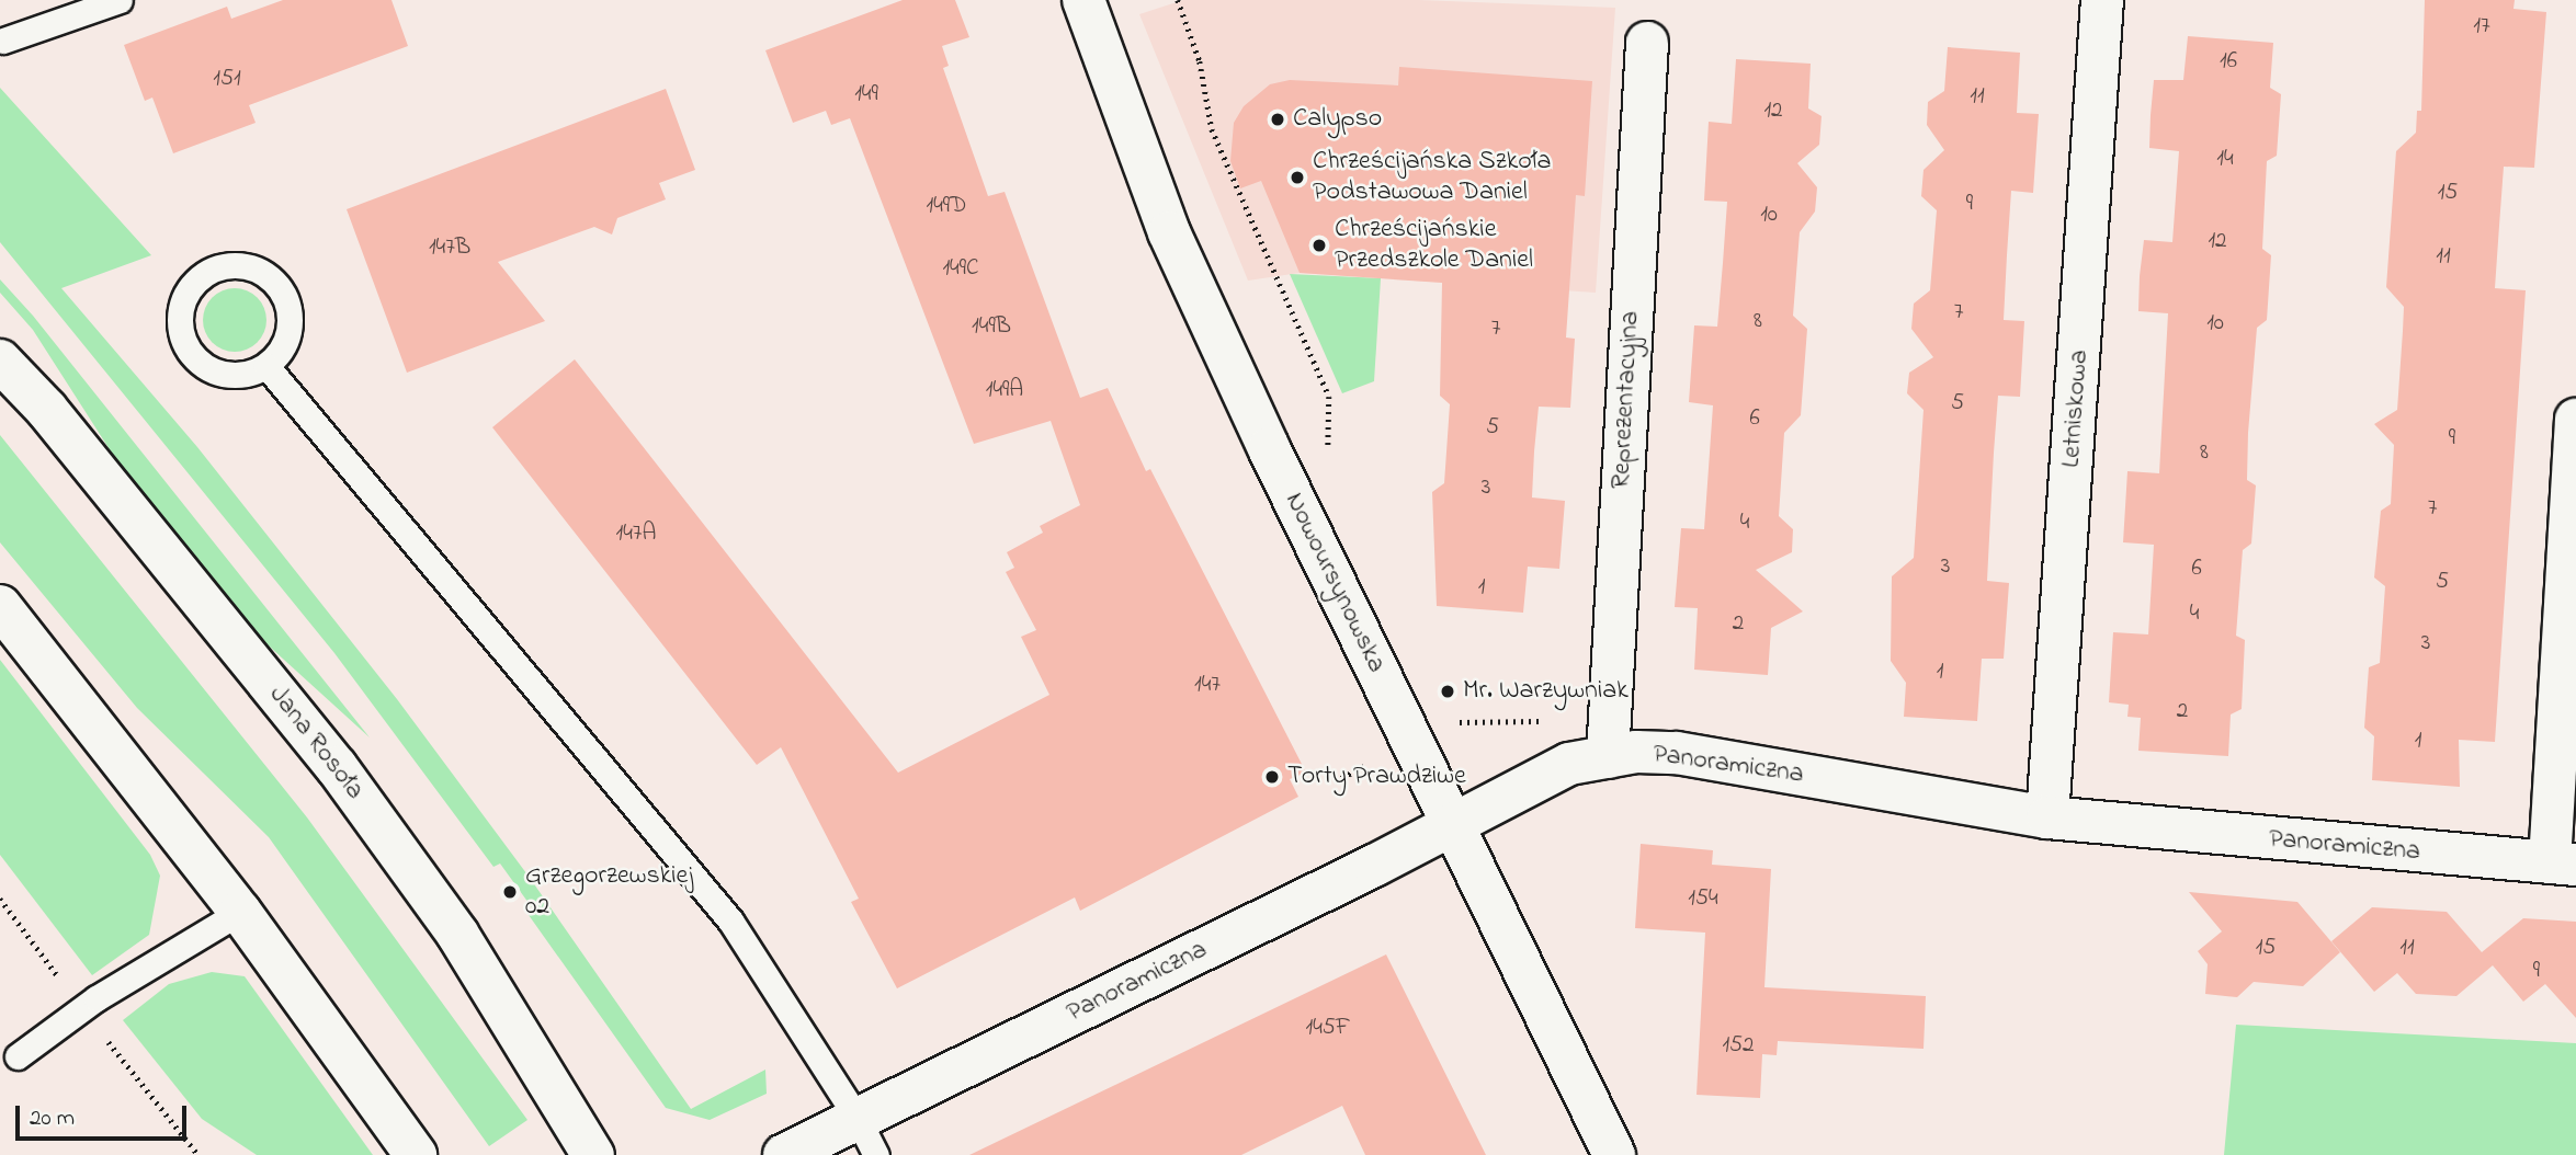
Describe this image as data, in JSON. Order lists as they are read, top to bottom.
{
  "streets": {
    "street": [
      "Reprezentacyjna",
      "Letniskowa",
      "Nowoursynowska",
      "Jana Rosoła",
      "Panoramiczna"
    ]
  },
  "crossings": [
    ["Reprezentacyjna", "Panoramiczna"],
    ["Letniskowa", "Panoramiczna"],
    ["Nowoursynowska", "Panoramiczna"]
  ],
  "places": [
    "Calypso",
    "Chrześcijańska Szkoła Podstawowa Daniel",
    "Chrześcijańskie Przedszkole Daniel",
    "Mr. Warzywniak",
    "Torty Prawdziwe",
    "Grzegorzewskiej 02"
  ],
  "house_numbers": [
    "17",
    "16",
    "151",
    "149",
    "11",
    "12",
    "14",
    "15",
    "9",
    "149D",
    "10",
    "12",
    "147B",
    "11",
    "149C",
    "7",
    "8",
    "10",
    "149B",
    "7",
    "149A",
    "5",
    "6",
    "5",
    "9",
    "8",
    "3",
    "7",
    "4",
    "147A",
    "3",
    "6",
    "5",
    "1",
    "4",
    "2",
    "3",
    "1",
    "147",
    "2",
    "1",
    "154",
    "15",
    "11",
    "9",
    "145F",
    "152"
  ],
  "scale_bar": "20 m"
}
